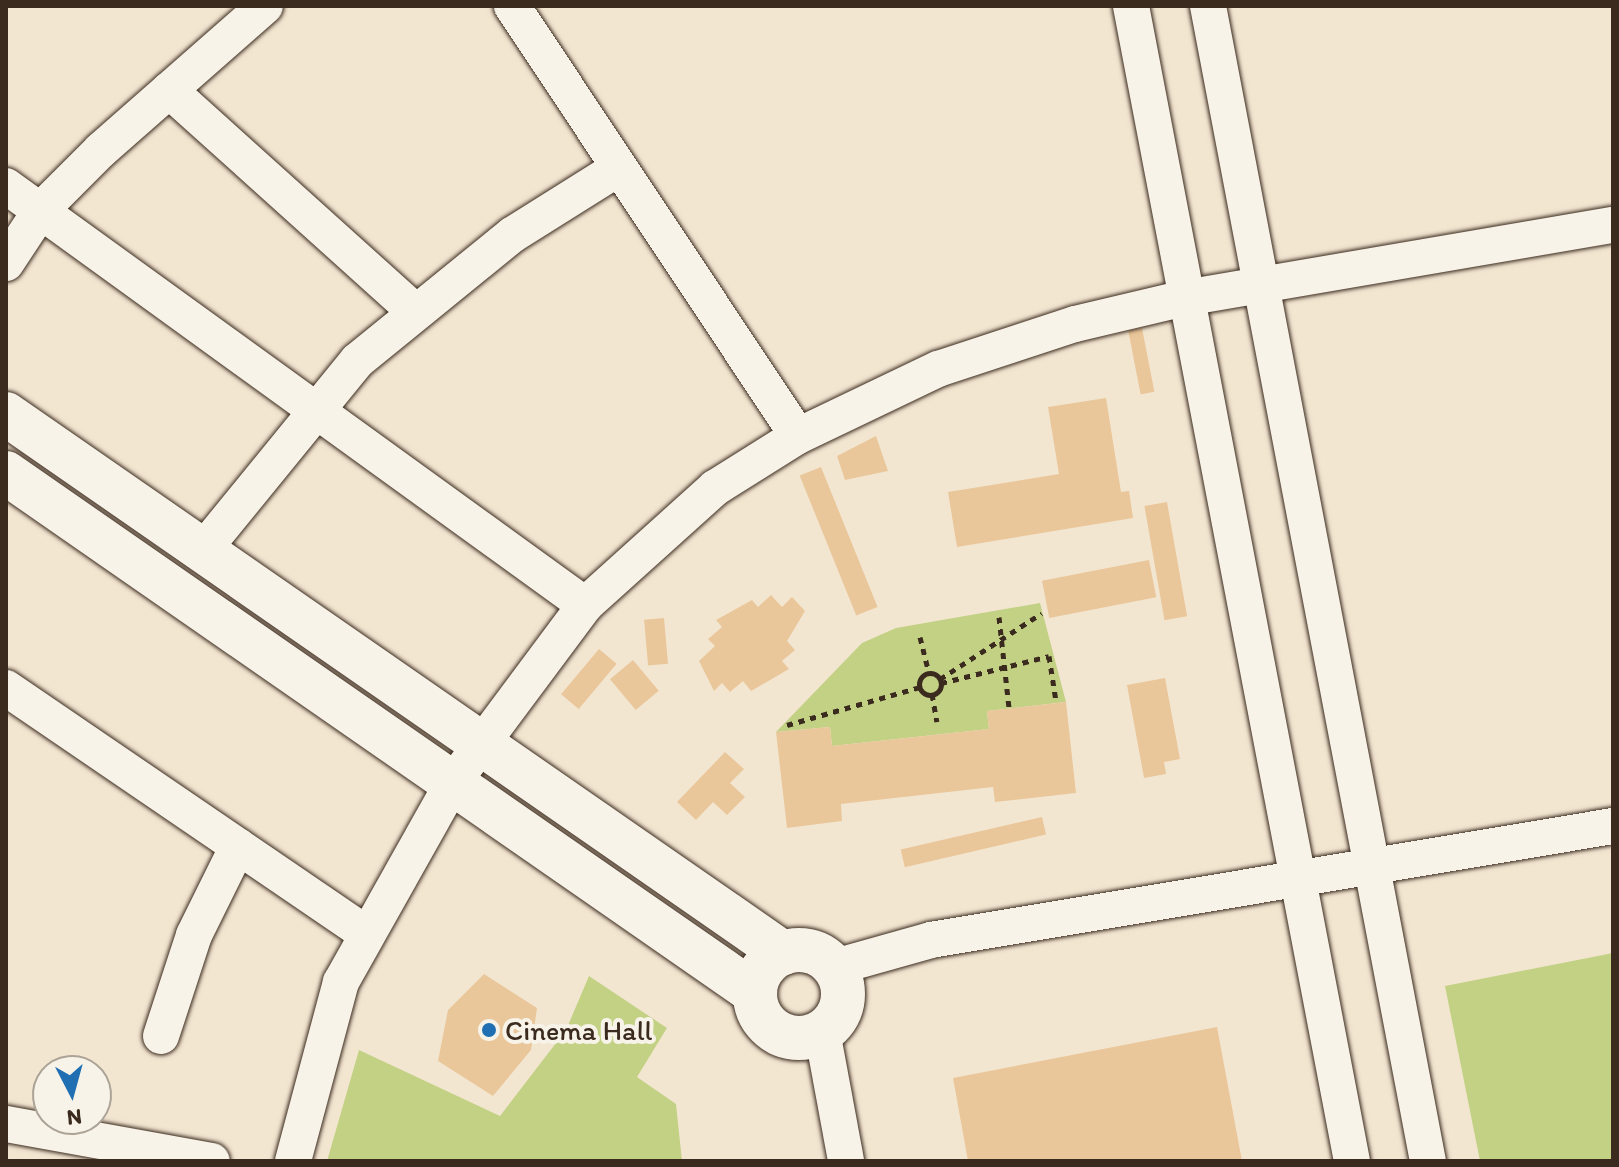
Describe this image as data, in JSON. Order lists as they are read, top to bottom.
{
  "places": ["Cinema Hall"],
  "north": "bottom"
}
